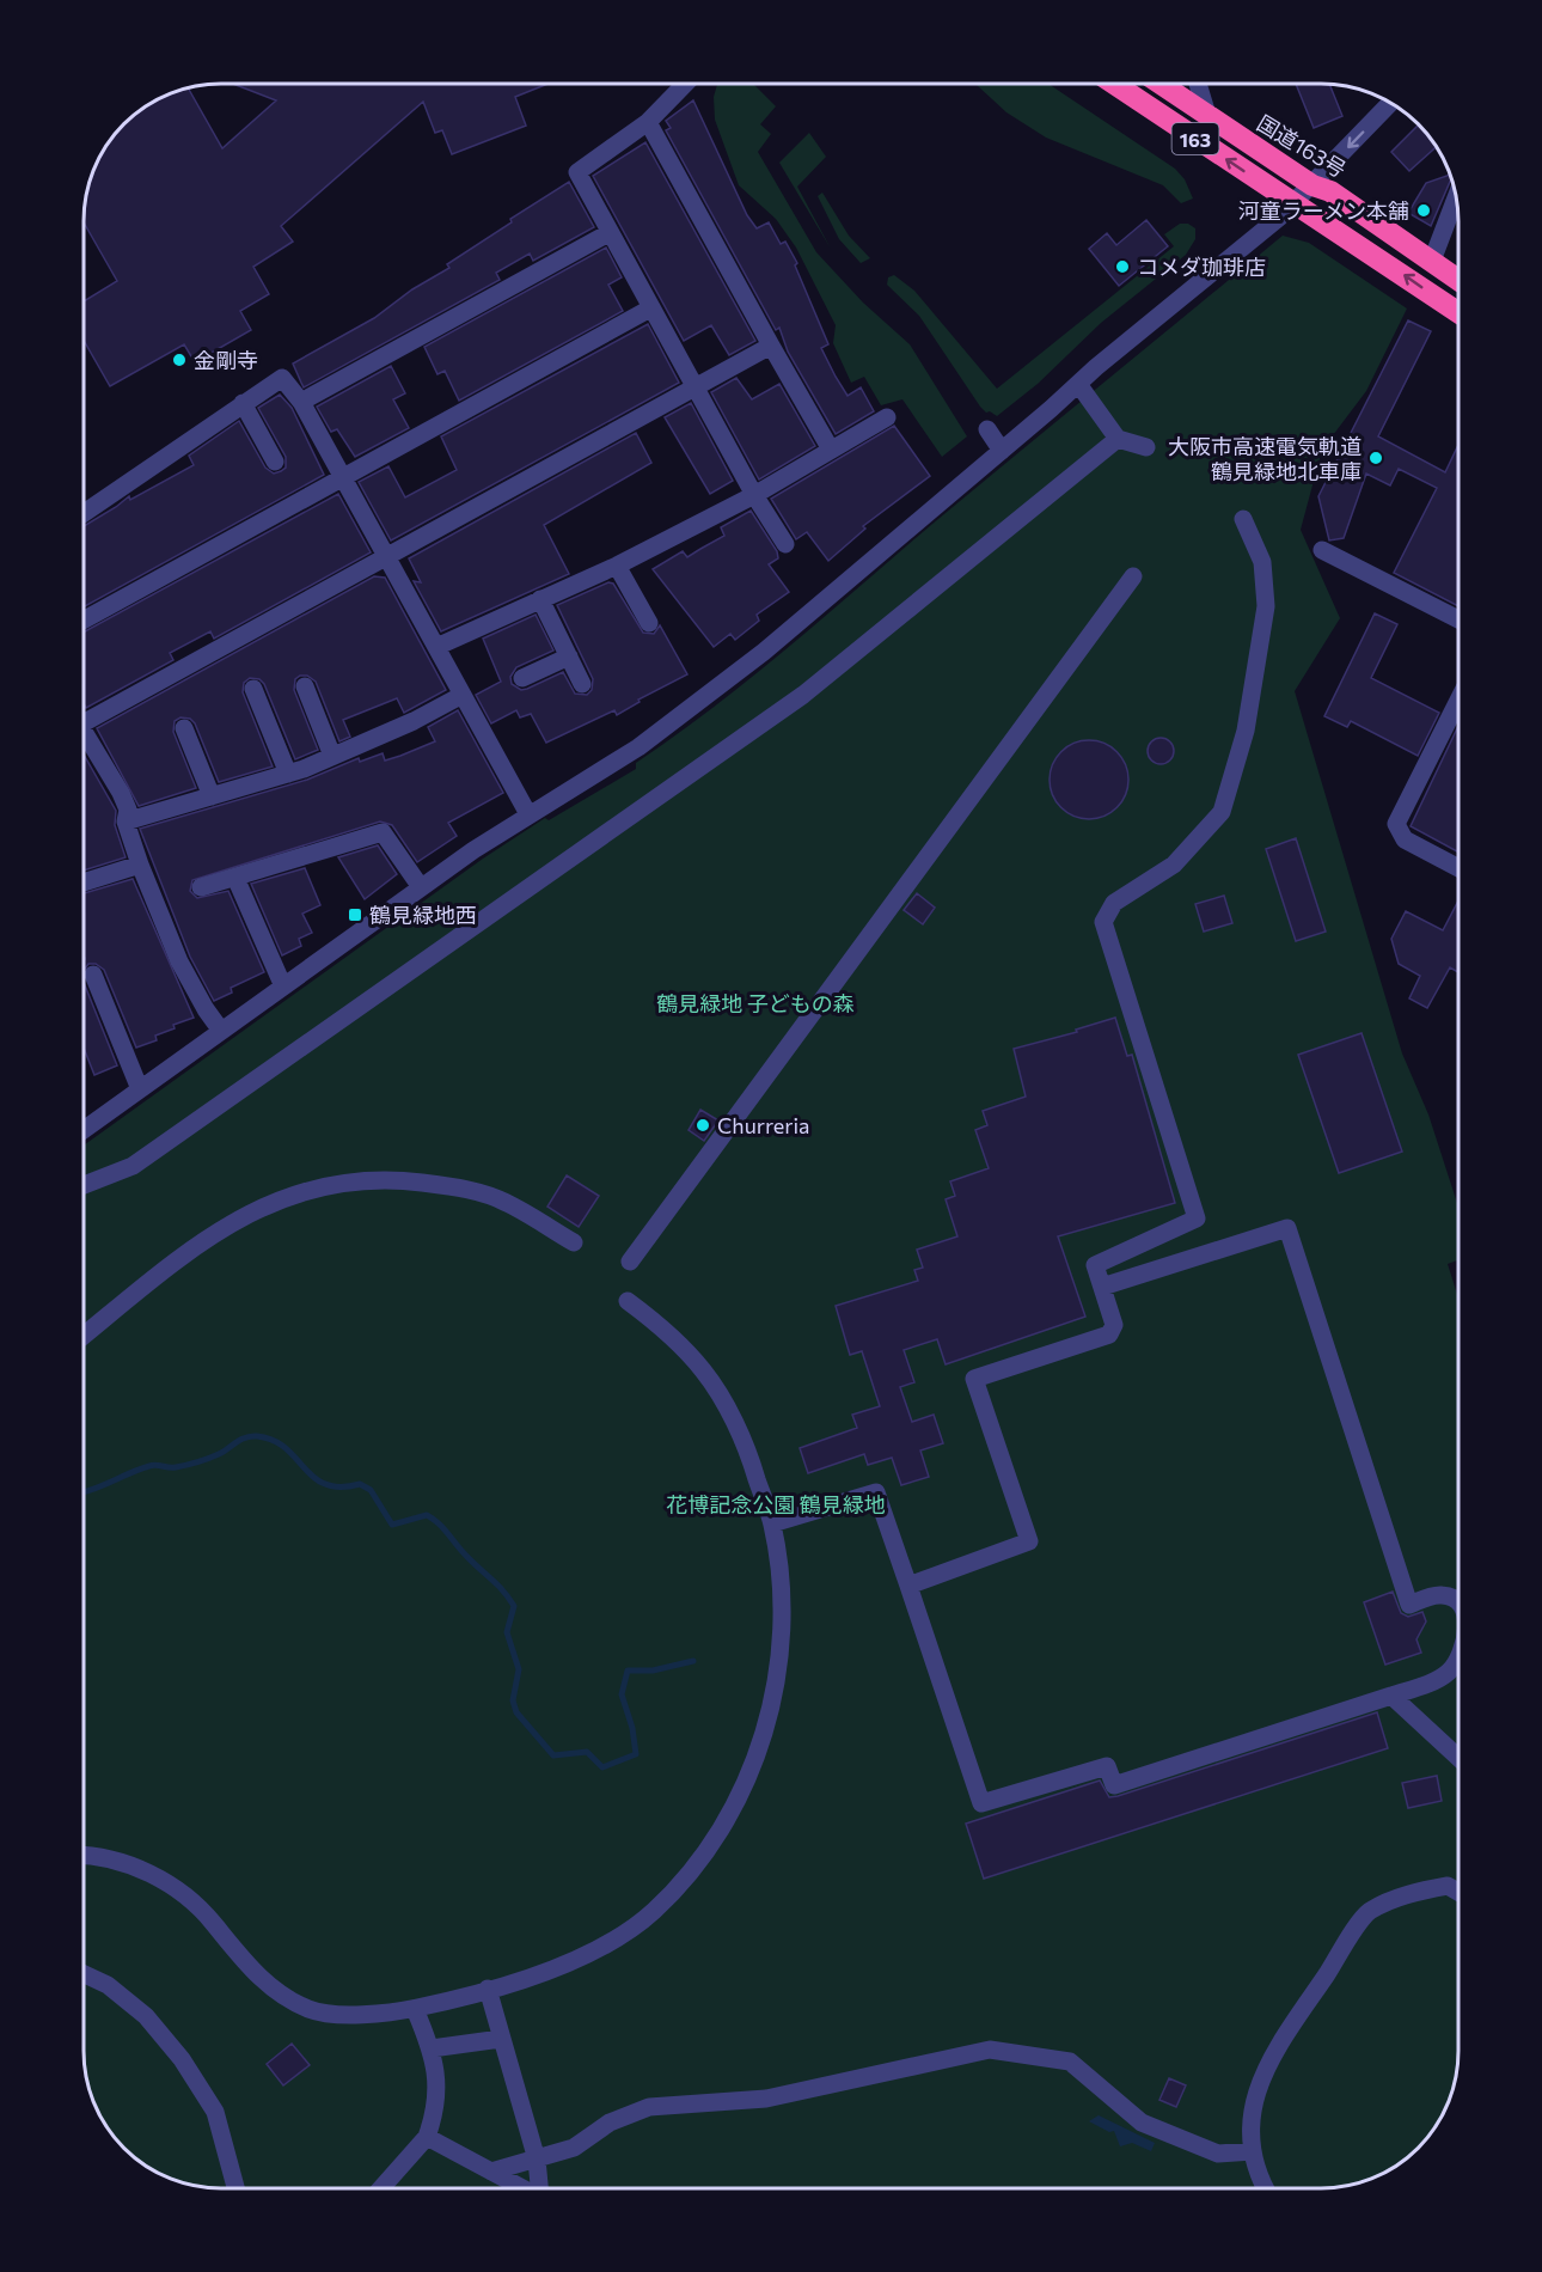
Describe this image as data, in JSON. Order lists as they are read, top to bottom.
{
  "streets": {
    "highway": ["163", "国道163号"]
  },
  "parks": ["鶴見緑地 子どもの森", "花博記念公園 鶴見緑地"],
  "places": {
    "other": [
      "河童ラーメン本舗",
      "コメダ珈琲店",
      "金剛寺",
      "大阪市高速電気軌道 鶴見緑地北車庫",
      "Churreria"
    ],
    "transit": ["鶴見緑地西"]
  }
}
